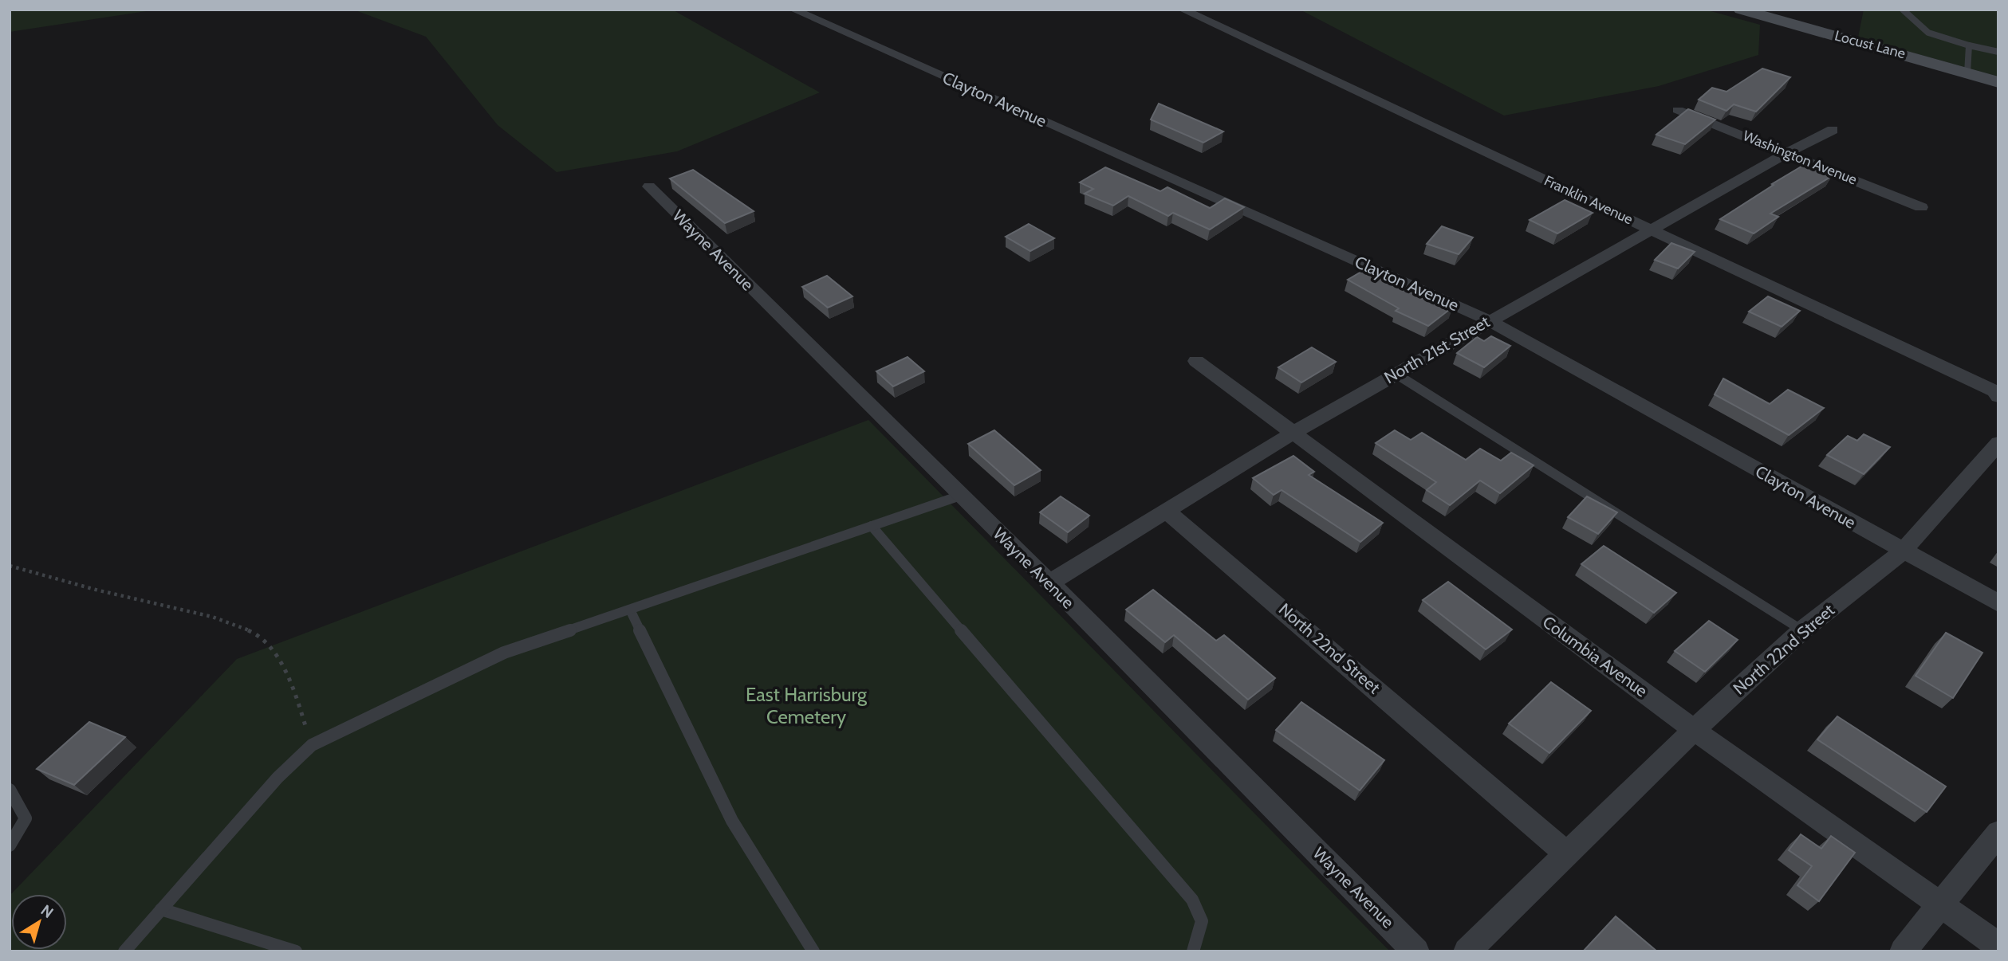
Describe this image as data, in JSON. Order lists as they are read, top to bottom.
{
  "streets": {
    "street": [
      "Locust Lane",
      "Clayton Avenue",
      "Washington Avenue",
      "Franklin Avenue",
      "Wayne Avenue",
      "North 21st Street",
      "North 22nd Street",
      "Columbia Avenue"
    ]
  },
  "crossings": [
    ["Clayton Avenue", "North 21st Street"],
    ["Clayton Avenue", "North 22nd Street"],
    ["Washington Avenue", "North 21st Street"],
    ["Franklin Avenue", "North 21st Street"],
    ["Wayne Avenue", "North 21st Street"],
    ["North 21st Street", "North 22nd Street"],
    ["North 21st Street", "Columbia Avenue"],
    ["North 22nd Street", "Columbia Avenue"]
  ],
  "parks": ["East Harrisburg Cemetery"],
  "north": "top right"
}
